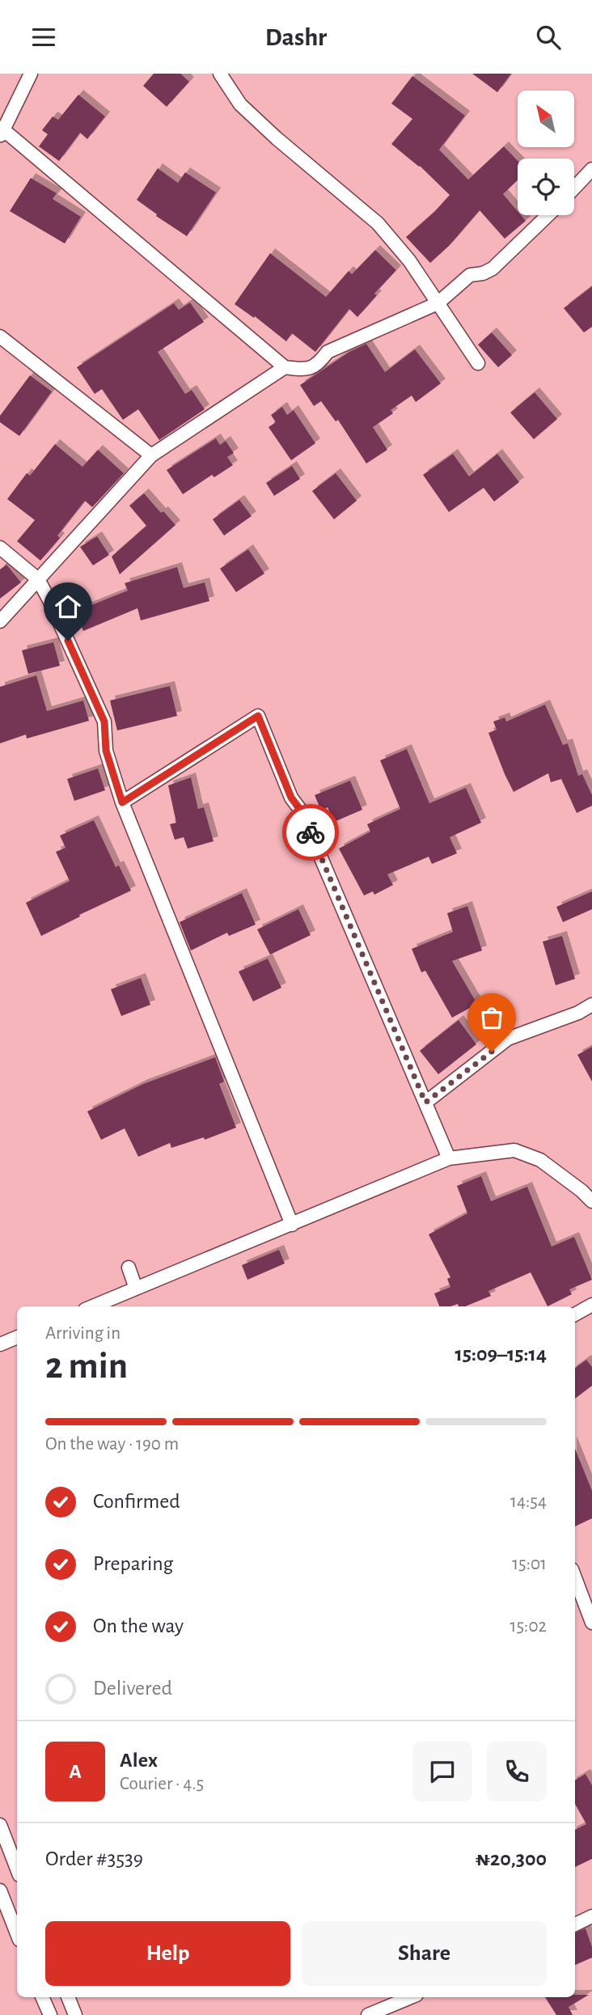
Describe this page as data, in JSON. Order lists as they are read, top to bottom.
{
  "north": "top left",
  "page": {
    "header": "Dashr",
    "heading": ["2 min", "Arriving in", "15:09–15:14"],
    "panel": [
      "Alex",
      "Courier · 4.5",
      "Order #3539",
      "₦20,300"
    ],
    "bar": "On the way · 190 m",
    "list": [
      ["Confirmed", "14:54"],
      ["Preparing", "15:01"],
      ["On the way", "15:02"],
      "Delivered"
    ],
    "round": "A",
    "buttons": ["Help", "Share"]
  }
}
